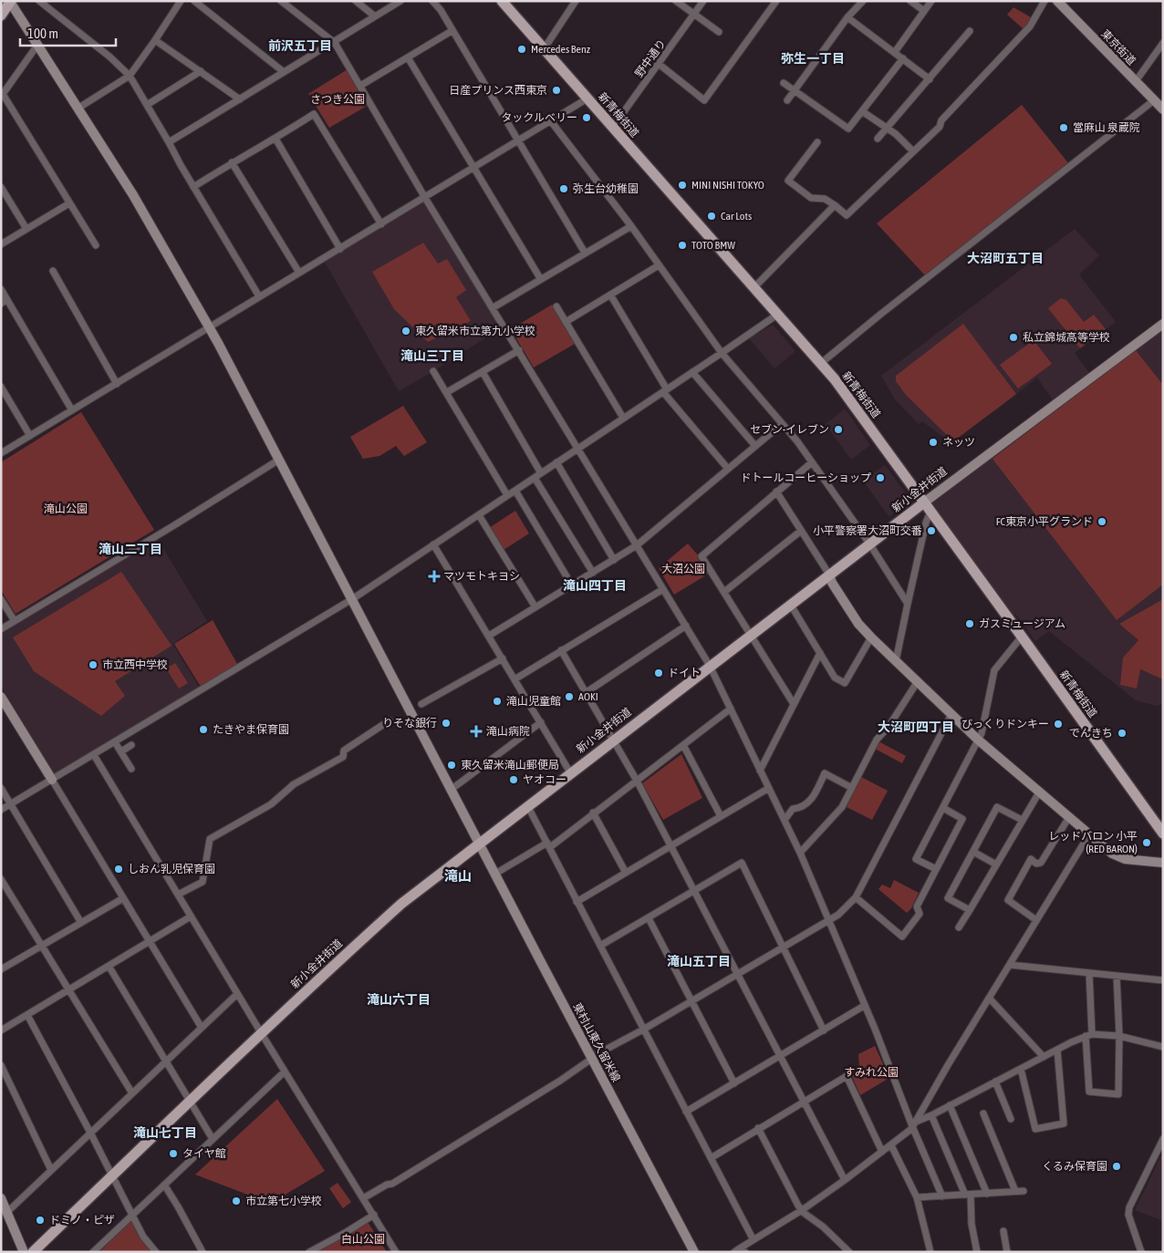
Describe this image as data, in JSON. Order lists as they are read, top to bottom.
{
  "streets": {
    "main road": ["新青梅街道", "新小金井街道"],
    "street": ["東京街道", "野中通り", "東村山東久留米線"]
  },
  "crossings": [
    ["野中通り", "新青梅街道"],
    ["新青梅街道", "新小金井街道"],
    ["新小金井街道", "東村山東久留米線"]
  ],
  "districts": [
    "前沢五丁目",
    "弥生一丁目",
    "大沼町五丁目",
    "滝山三丁目",
    "滝山二丁目",
    "滝山四丁目",
    "大沼町四丁目",
    "滝山",
    "滝山五丁目",
    "滝山六丁目",
    "滝山七丁目"
  ],
  "parks": [
    "さつき公園",
    "滝山公園",
    "大沼公園",
    "すみれ公園",
    "白山公園"
  ],
  "places": {
    "other": [
      "Mercedes Benz",
      "日産プリンス西東京",
      "タックルベリー",
      "當麻山 泉蔵院",
      "MINI NISHI TOKYO",
      "弥生台幼稚園",
      "Car Lots",
      "TOTO BMW",
      "東久留米市立第九小学校",
      "私立錦城高等学校",
      "セブン-イレブン",
      "ネッツ",
      "ドトールコーヒーショップ",
      "FC東京小平グランド",
      "小平警察署大沼町交番",
      "ガスミュージアム",
      "市立西中学校",
      "ドイト",
      "AOKI",
      "滝山児童館",
      "りそな銀行",
      "びっくりドンキー",
      "たきやま保育園",
      "でんきち",
      "東久留米滝山郵便局",
      "ヤオコー",
      "レッドバロン 小平 (RED BARON)",
      "しおん乳児保育園",
      "タイヤ館",
      "くるみ保育園",
      "市立第七小学校",
      "ドミノ・ピザ"
    ],
    "health": ["マツモトキヨシ", "滝山病院"]
  },
  "scale_bar": "100 m"
}
